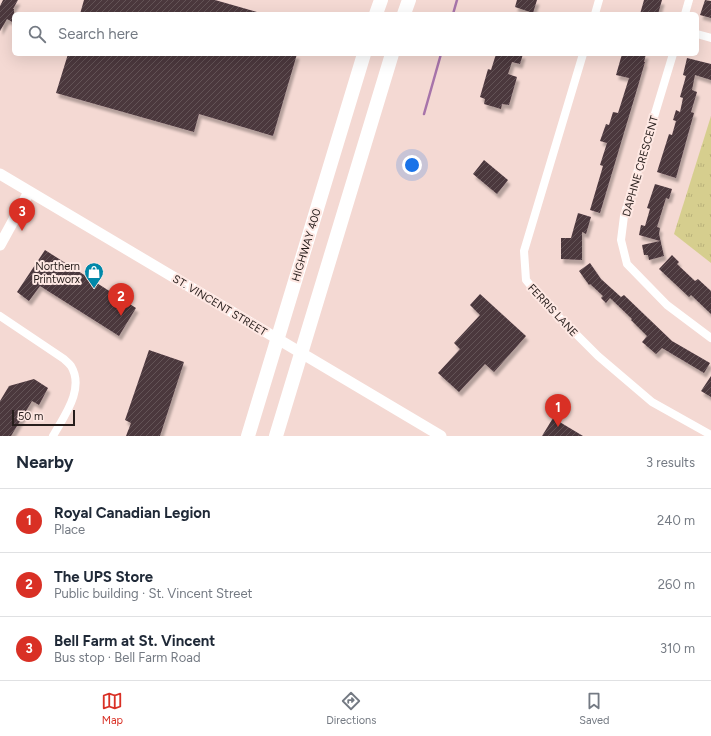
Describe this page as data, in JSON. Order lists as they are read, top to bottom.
{
  "streets": {
    "highway": ["HIGHWAY 400"],
    "main road": ["ST. VINCENT STREET"],
    "street": ["DAPHNE CRESCENT", "FERRIS LANE"]
  },
  "places": {
    "shop": ["Northern Printworx"]
  },
  "scale_bar": "50 m",
  "page": {
    "search": "Search here",
    "pins": ["3", "2", "1"],
    "scale": "50 m",
    "heading": ["Nearby", "3 results"],
    "list": [
      {
        "mark": "1",
        "name": "Royal Canadian Legion",
        "note": "Place",
        "value": "240 m"
      },
      {
        "mark": "2",
        "name": "The UPS Store",
        "note": "Public building · St. Vincent Street",
        "value": "260 m"
      },
      {
        "mark": "3",
        "name": "Bell Farm at St. Vincent",
        "note": "Bus stop · Bell Farm Road",
        "value": "310 m"
      }
    ],
    "nav": ["Map", "Directions", "Saved"]
  }
}
